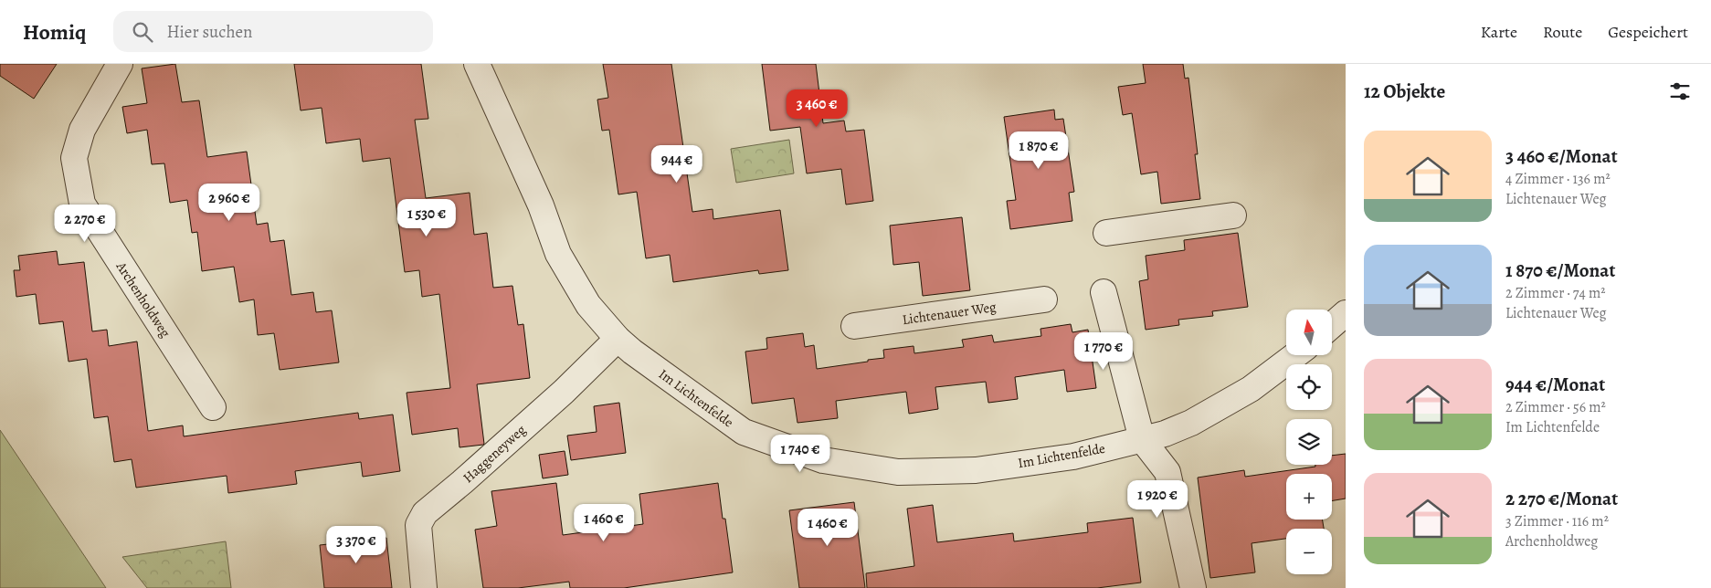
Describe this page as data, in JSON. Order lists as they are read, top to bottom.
{
  "streets": {
    "street": [
      "Archenholdweg",
      "Lichtenauer Weg",
      "Im Lichtenfelde",
      "Haggeneyweg"
    ]
  },
  "crossings": [
    ["Im Lichtenfelde", "Haggeneyweg"]
  ],
  "north": "top",
  "page": {
    "header": "Homiq",
    "search": "Hier suchen",
    "nav": ["Karte", "Route", "Gespeichert"],
    "heading": "12 Objekte",
    "price": [
      "3 460 €",
      "1 870 €",
      "944 €",
      "2 960 €",
      "1 530 €",
      "2 270 €",
      "1 770 €",
      "1 740 €",
      "1 920 €",
      "1 460 €",
      "1 460 €",
      "3 370 €"
    ],
    "list": [
      {
        "name": "3 460 €/Monat",
        "note": "4 Zimmer · 136 m² · Lichtenauer Weg"
      },
      {
        "name": "1 870 €/Monat",
        "note": "2 Zimmer · 74 m² · Lichtenauer Weg"
      },
      {
        "name": "944 €/Monat",
        "note": "2 Zimmer · 56 m² · Im Lichtenfelde"
      },
      {
        "name": "2 270 €/Monat",
        "note": "3 Zimmer · 116 m² · Archenholdweg"
      }
    ],
    "map_buttons": ["+", "−"]
  }
}
